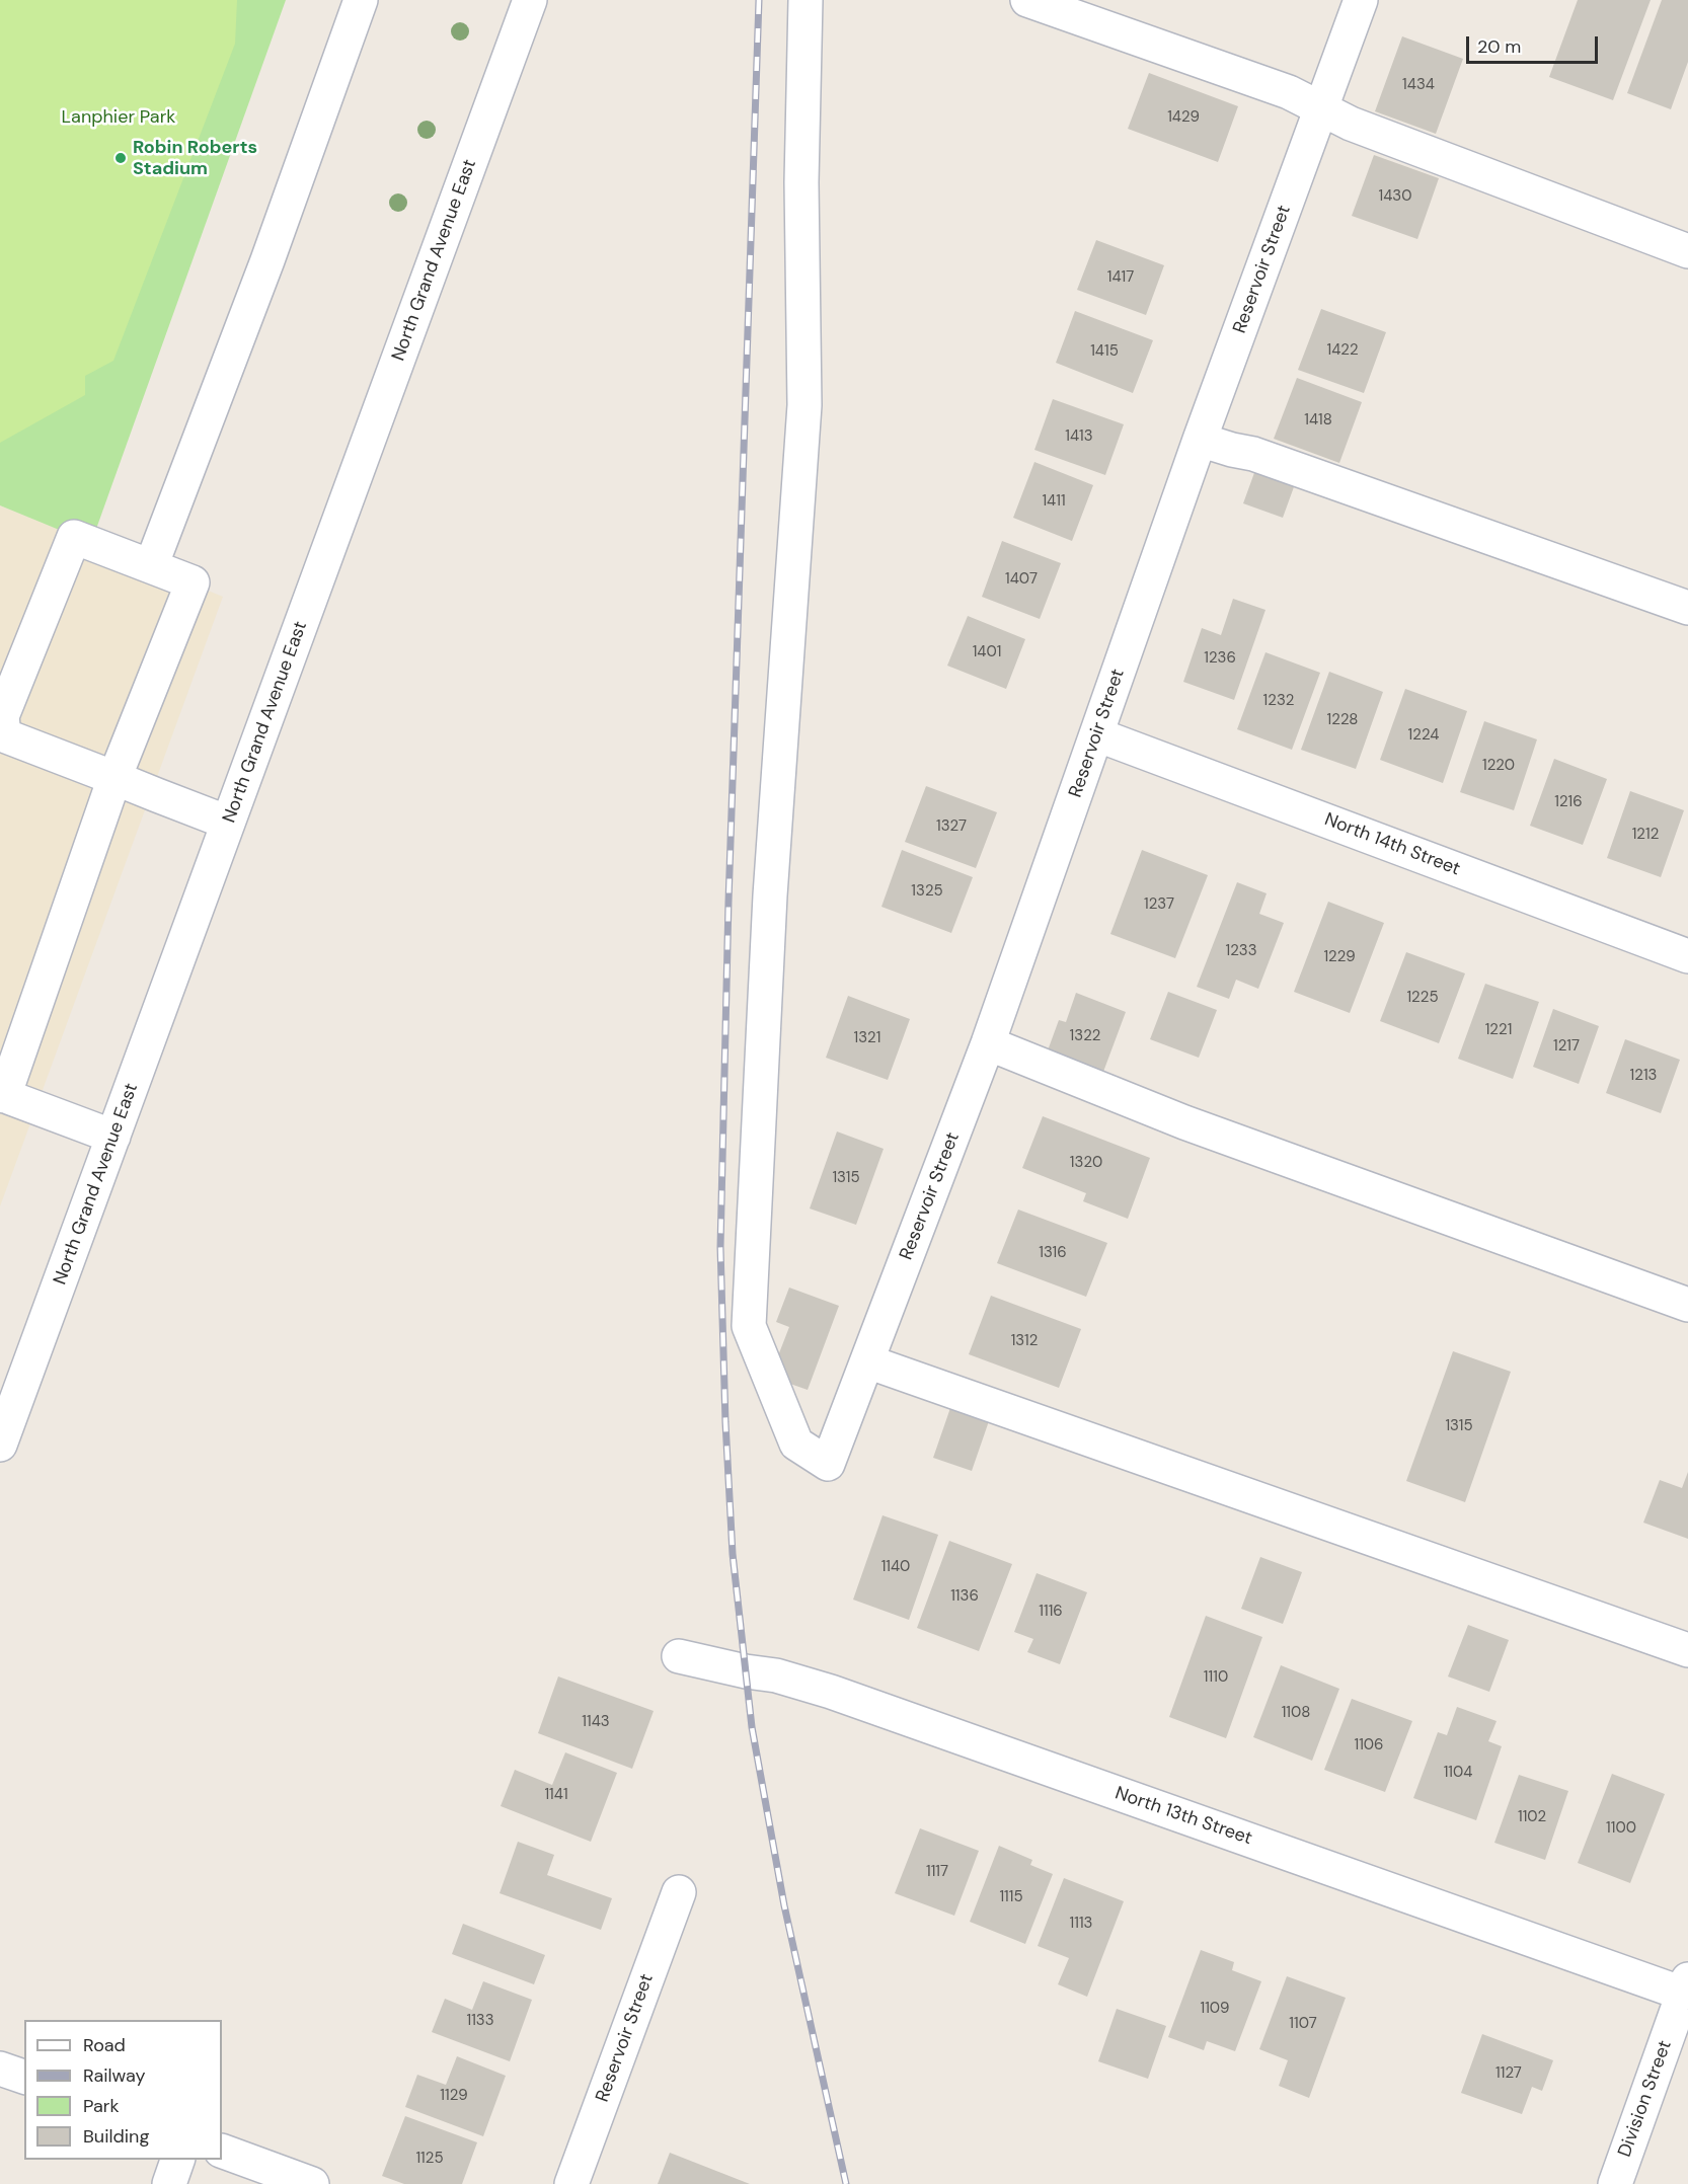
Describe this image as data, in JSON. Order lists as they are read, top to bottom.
{
  "streets": {
    "street": [
      "North Grand Avenue East",
      "Reservoir Street",
      "North 14th Street",
      "North 13th Street",
      "Division Street"
    ]
  },
  "crossings": [
    ["Reservoir Street", "North 14th Street"],
    ["North 13th Street", "Division Street"]
  ],
  "parks": ["Lanphier Park"],
  "places": ["Robin Roberts Stadium"],
  "house_numbers": [
    "1434",
    "1429",
    "1430",
    "1417",
    "1422",
    "1415",
    "1418",
    "1413",
    "1411",
    "1407",
    "1401",
    "1236",
    "1232",
    "1228",
    "1224",
    "1220",
    "1216",
    "1327",
    "1212",
    "1325",
    "1237",
    "1233",
    "1229",
    "1225",
    "1221",
    "1322",
    "1321",
    "1217",
    "1213",
    "1320",
    "1315",
    "1316",
    "1312",
    "1315",
    "1140",
    "1136",
    "1116",
    "1110",
    "1108",
    "1143",
    "1106",
    "1104",
    "1141",
    "1102",
    "1100",
    "1117",
    "1115",
    "1113",
    "1109",
    "1133",
    "1107",
    "1127",
    "1129",
    "1125"
  ],
  "legend": [
    "Road",
    "Railway",
    "Park",
    "Building"
  ],
  "scale_bar": "20 m"
}
